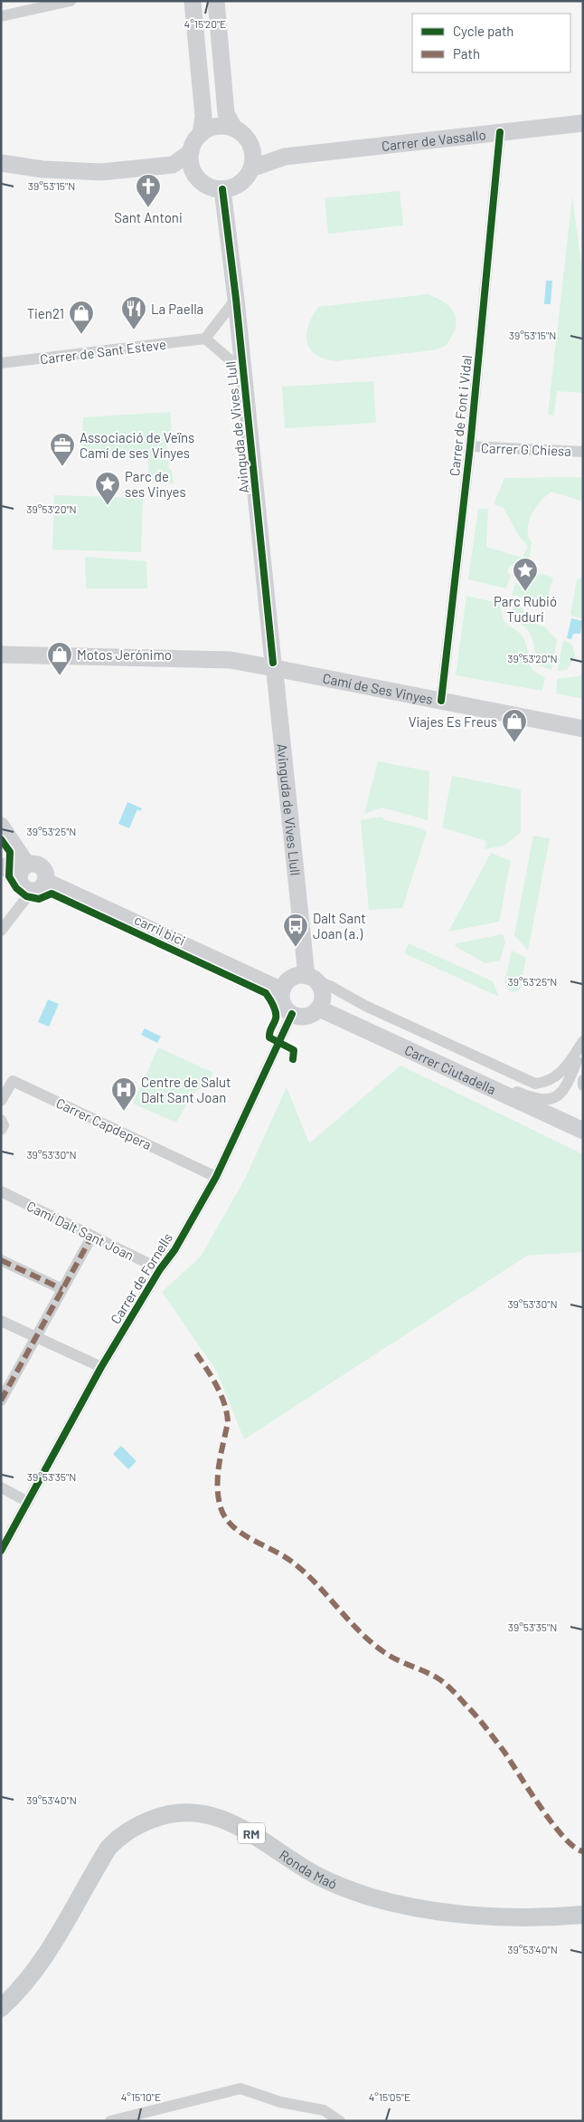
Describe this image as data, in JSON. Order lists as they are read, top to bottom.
{
  "streets": {
    "main road": ["RM", "Ronda Maó"],
    "street": [
      "Carrer de Vassallo",
      "Carrer de Sant Esteve",
      "Carrer de Font i Vidal",
      "Avinguda de Vives Llull",
      "Carrer G Chiesa",
      "Camí de Ses Vinyes",
      "Carrer Ciutadella",
      "Carrer Capdepera",
      "Camí Dalt Sant Joan",
      "Carrer de Fornells"
    ],
    "cycle path": ["carril bici"]
  },
  "crossings": [
    ["Carrer de Vassallo", "Carrer de Font i Vidal"],
    ["Carrer de Vassallo", "Avinguda de Vives Llull"],
    ["Carrer de Font i Vidal", "Carrer G Chiesa"],
    ["Carrer de Font i Vidal", "Camí de Ses Vinyes"],
    ["Avinguda de Vives Llull", "Camí de Ses Vinyes"],
    ["Avinguda de Vives Llull", "Carrer Ciutadella"],
    ["Avinguda de Vives Llull", "Carrer de Fornells"],
    ["Carrer Ciutadella", "Carrer de Fornells"],
    ["Carrer Capdepera", "Carrer de Fornells"],
    ["Camí Dalt Sant Joan", "Carrer de Fornells"]
  ],
  "places": {
    "church": ["Sant Antoni"],
    "restaurant": ["La Paella"],
    "shop": ["Tien21", "Motos Jerónimo", "Viajes Es Freus"],
    "office": ["Associació de Veïns Camí de ses Vinyes"],
    "place": ["Parc de ses Vinyes", "Parc Rubió Tudurí"],
    "bus stop": ["Dalt Sant Joan (a.)"],
    "hospital": ["Centre de Salut Dalt Sant Joan"]
  },
  "legend": ["Cycle path", "Path"],
  "coordinates": [
    "4°15'20\"E",
    "39°53'15\"N",
    "39°53'20\"N",
    "39°53'25\"N",
    "39°53'30\"N",
    "39°53'35\"N",
    "39°53'40\"N",
    "4°15'10\"E",
    "4°15'05\"E"
  ]
}
